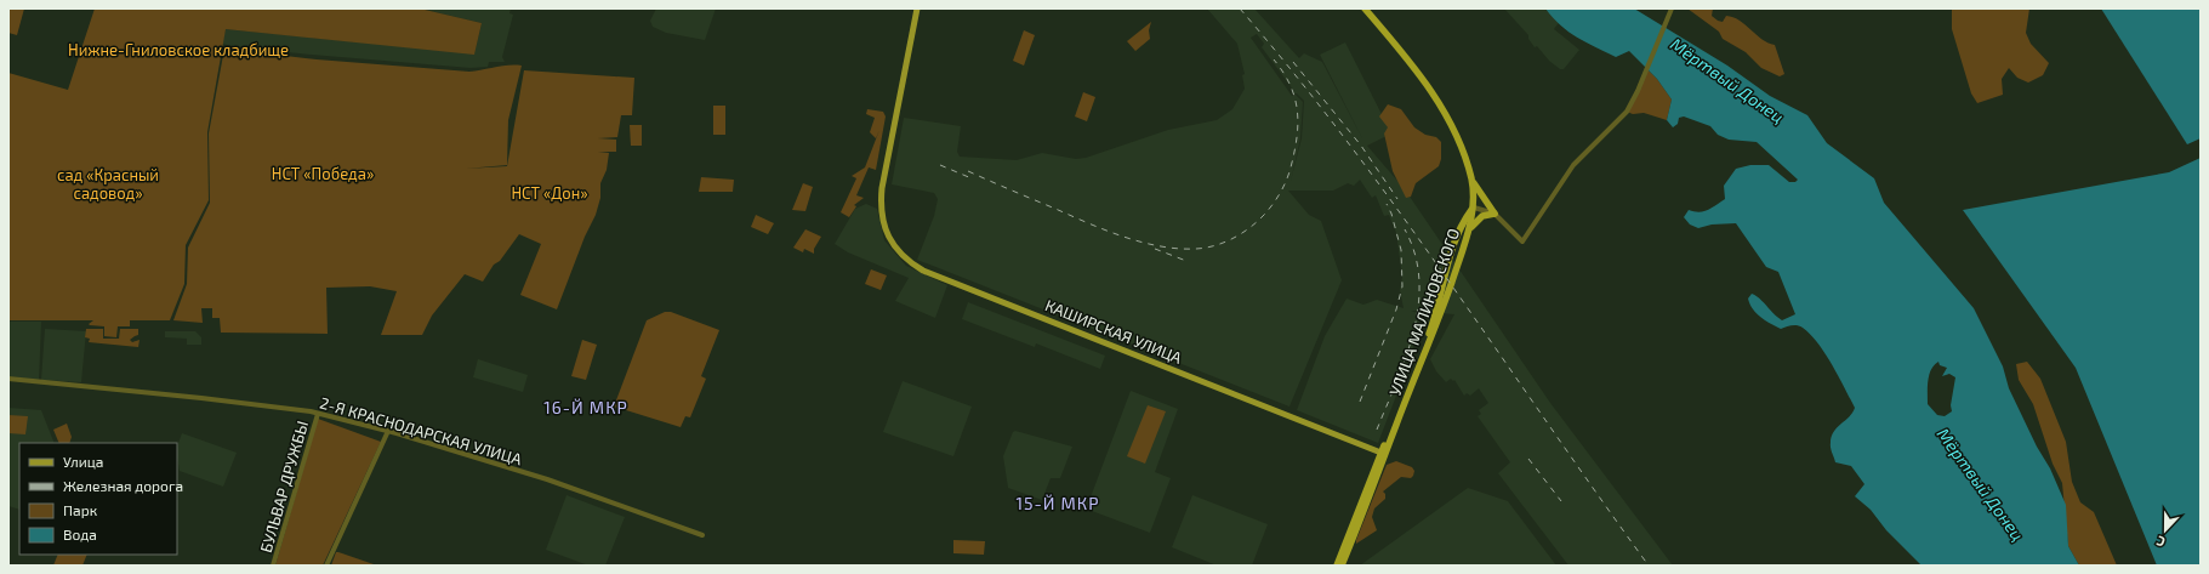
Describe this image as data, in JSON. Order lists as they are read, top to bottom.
{
  "streets": {
    "highway": ["УЛИЦА МАЛИНОВСКОГО"],
    "main road": ["КАШИРСКАЯ УЛИЦА"],
    "street": ["2-Я КРАСНОДАРСКАЯ УЛИЦА", "БУЛЬВАР ДРУЖБЫ"]
  },
  "crossings": [
    ["УЛИЦА МАЛИНОВСКОГО", "КАШИРСКАЯ УЛИЦА"],
    ["2-Я КРАСНОДАРСКАЯ УЛИЦА", "БУЛЬВАР ДРУЖБЫ"]
  ],
  "districts": ["16-Й МКР", "15-Й МКР"],
  "water": ["Мёртвый Донец"],
  "parks": [
    "Нижне-Гниловское кладбище",
    "НСТ «Победа»",
    "сад «Красный садовод»",
    "НСТ «Дон»"
  ],
  "legend": [
    "Улица",
    "Железная дорога",
    "Парк",
    "Вода"
  ],
  "north": "bottom"
}
